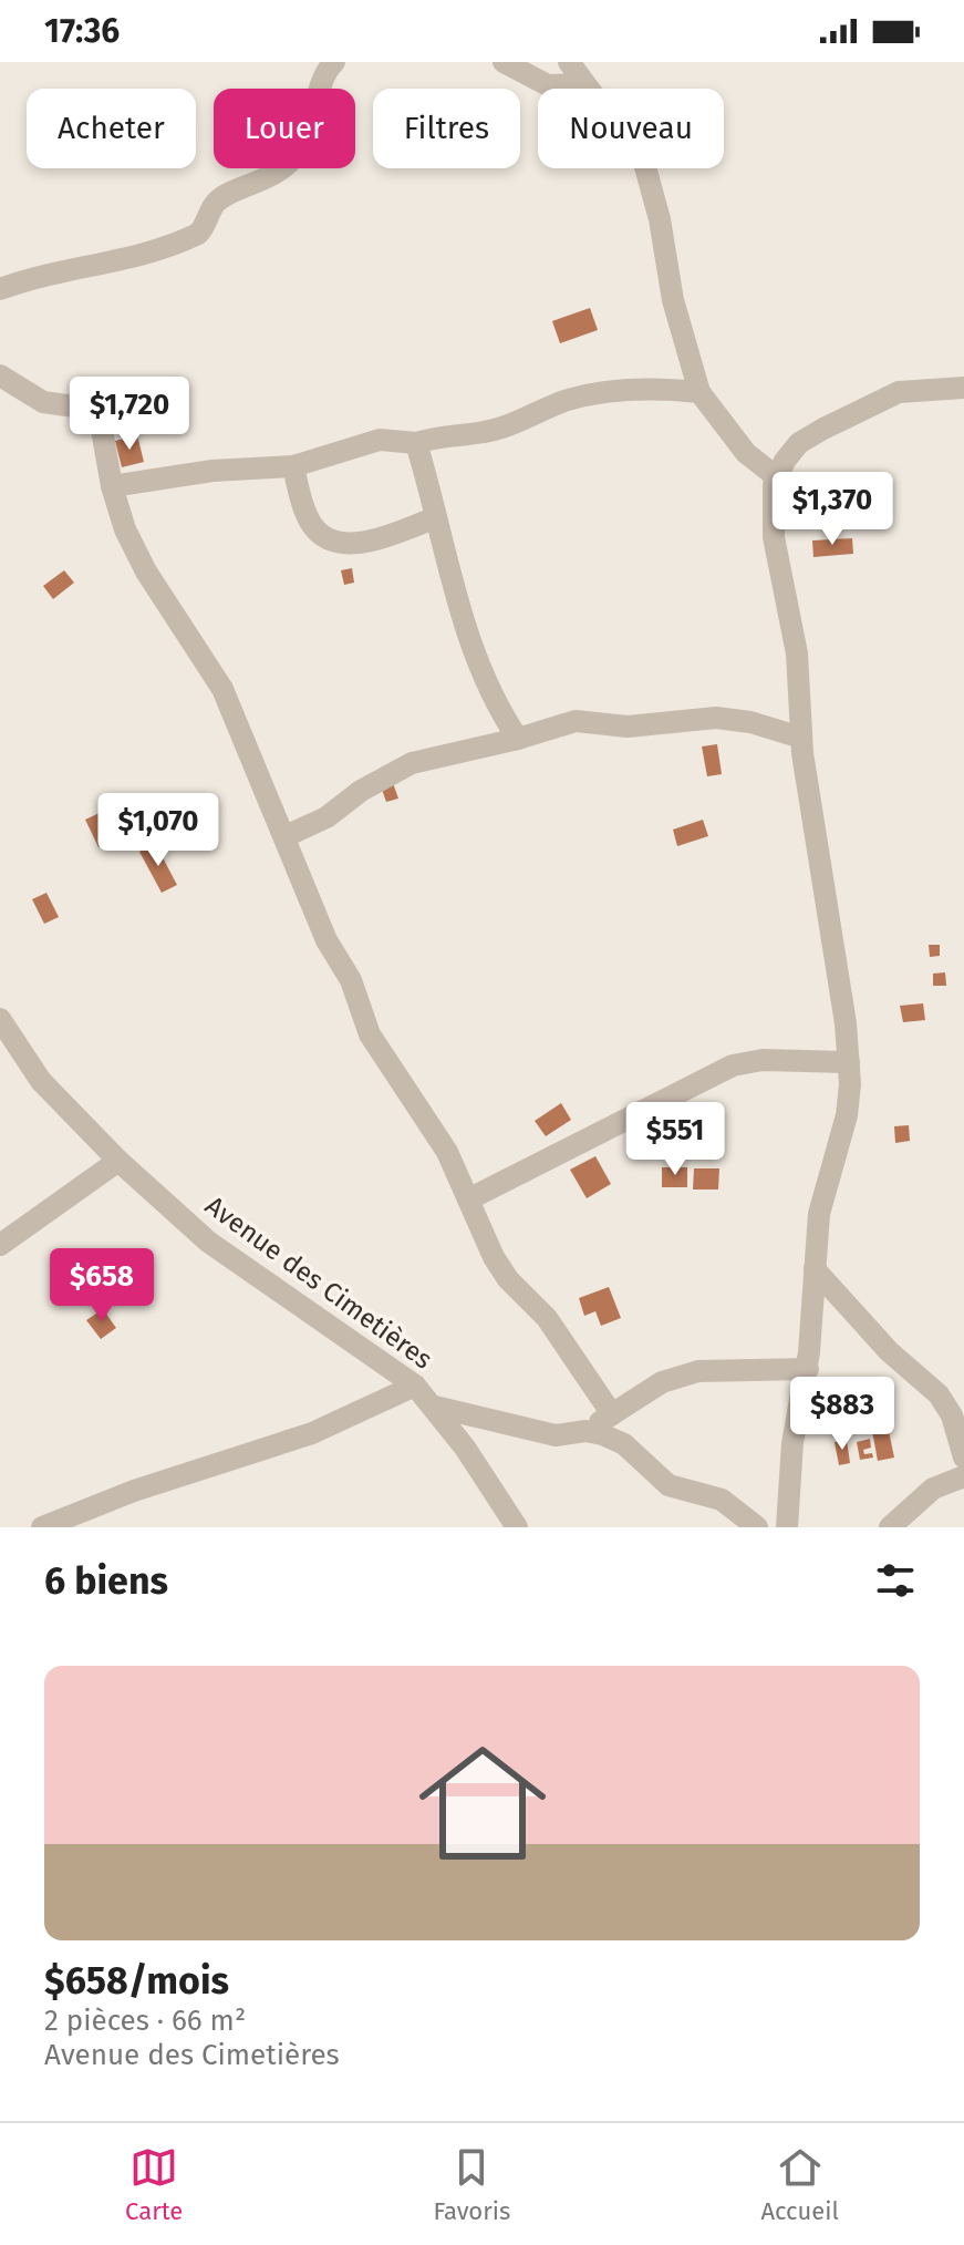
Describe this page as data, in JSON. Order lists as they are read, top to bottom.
{
  "streets": {
    "street": ["Avenue des Cimetières"]
  },
  "page": {
    "status": "17:36",
    "chip": [
      "Acheter",
      "Louer",
      "Filtres",
      "Nouveau"
    ],
    "price": [
      "$1,720",
      "$1,370",
      "$1,070",
      "$551",
      "$658",
      "$883"
    ],
    "heading": "6 biens",
    "list": [
      {
        "name": "$658/mois",
        "note": "2 pièces · 66 m² · Avenue des Cimetières"
      }
    ],
    "tabs": ["Carte", "Favoris", "Accueil"]
  }
}
